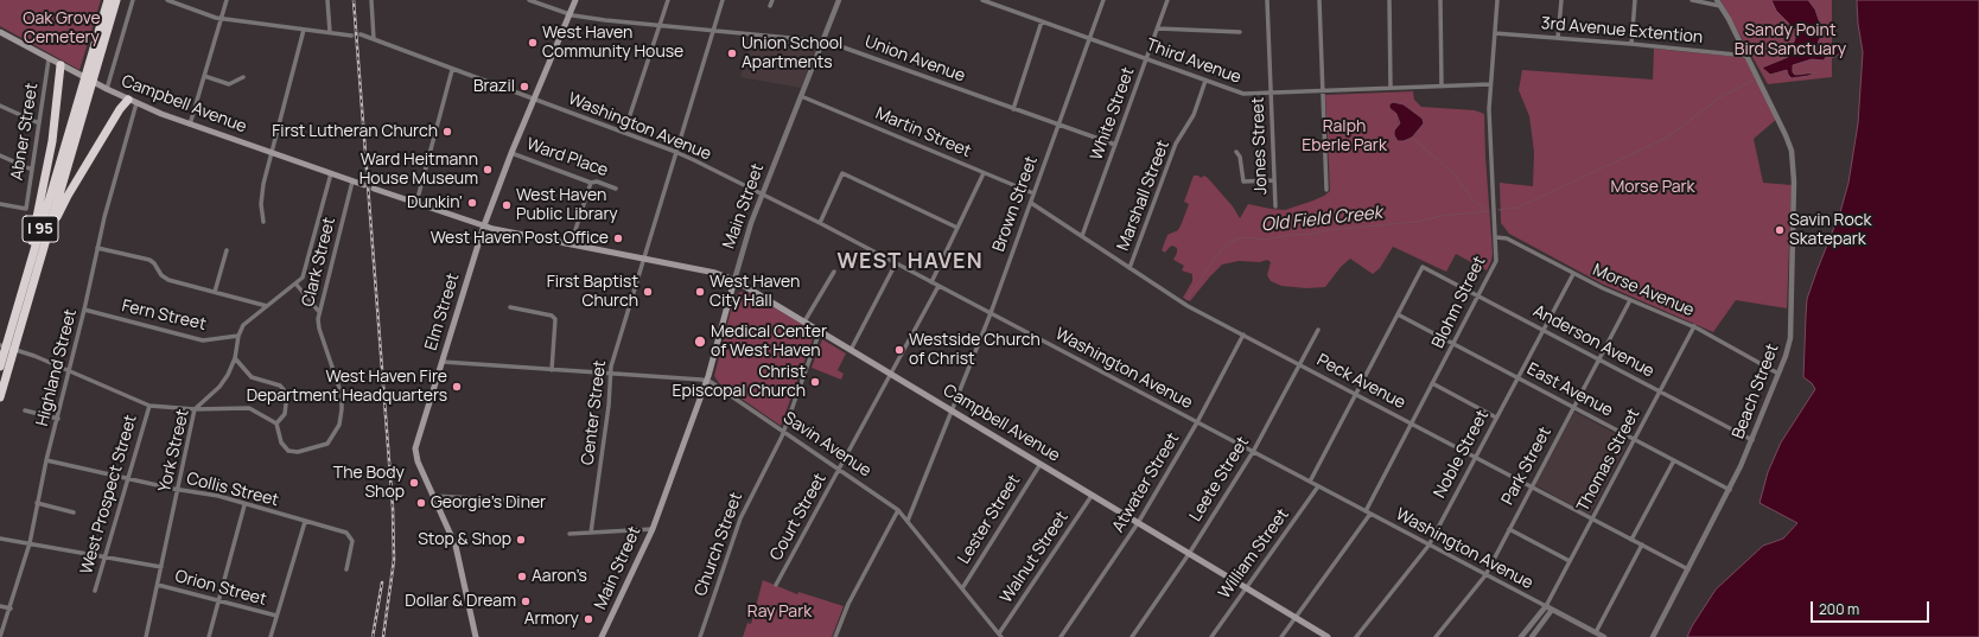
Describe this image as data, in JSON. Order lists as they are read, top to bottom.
{
  "streets": {
    "highway": ["I 95"],
    "main road": ["Campbell Avenue", "Main Street", "Elm Street"],
    "street": [
      "3rd Avenue Extention",
      "Union Avenue",
      "Third Avenue",
      "White Street",
      "Washington Avenue",
      "Abner Street",
      "Martin Street",
      "Jones Street",
      "Ward Place",
      "Marshall Street",
      "Brown Street",
      "Clark Street",
      "Morse Avenue",
      "Blohm Street",
      "Fern Street",
      "Anderson Avenue",
      "Highland Street",
      "Peck Avenue",
      "East Avenue",
      "Beach Street",
      "Center Street",
      "Savin Avenue",
      "York Street",
      "Noble Street",
      "Thomas Street",
      "Park Street",
      "Leete Street",
      "Atwater Street",
      "Collis Street",
      "West Prospect Street",
      "Court Street",
      "Lester Street",
      "Church Street",
      "William Street",
      "Walnut Street",
      "Orion Street"
    ]
  },
  "crossings": [
    ["3rd Avenue Extention", "Blohm Street"],
    ["3rd Avenue Extention", "Beach Street"],
    ["Union Avenue", "White Street"],
    ["Union Avenue", "Brown Street"],
    ["Union Avenue", "Main Street"],
    ["Union Avenue", "Elm Street"],
    ["Union Avenue", "Center Street"],
    ["Third Avenue", "White Street"],
    ["Third Avenue", "Jones Street"],
    ["Third Avenue", "Marshall Street"],
    ["Third Avenue", "Brown Street"],
    ["Third Avenue", "Blohm Street"],
    ["Campbell Avenue", "Abner Street"],
    ["Campbell Avenue", "Brown Street"],
    ["Campbell Avenue", "Main Street"],
    ["Campbell Avenue", "Clark Street"],
    ["Campbell Avenue", "Blohm Street"],
    ["Campbell Avenue", "Elm Street"],
    ["Campbell Avenue", "Highland Street"],
    ["Campbell Avenue", "Center Street"],
    ["Campbell Avenue", "York Street"],
    ["Campbell Avenue", "Leete Street"],
    ["Campbell Avenue", "Atwater Street"],
    ["Campbell Avenue", "Court Street"],
    ["Campbell Avenue", "Lester Street"],
    ["Campbell Avenue", "Church Street"],
    ["Campbell Avenue", "William Street"],
    ["Campbell Avenue", "Walnut Street"],
    ["White Street", "Peck Avenue"],
    ["Washington Avenue", "Brown Street"],
    ["Washington Avenue", "Main Street"],
    ["Washington Avenue", "Blohm Street"],
    ["Washington Avenue", "Elm Street"],
    ["Washington Avenue", "Center Street"],
    ["Washington Avenue", "Noble Street"],
    ["Washington Avenue", "Thomas Street"],
    ["Washington Avenue", "Park Street"],
    ["Washington Avenue", "Leete Street"],
    ["Washington Avenue", "Atwater Street"],
    ["Washington Avenue", "Court Street"],
    ["Washington Avenue", "William Street"],
    ["Martin Street", "Brown Street"],
    ["Martin Street", "Main Street"],
    ["Ward Place", "Elm Street"],
    ["Marshall Street", "Peck Avenue"],
    ["Brown Street", "Peck Avenue"],
    ["Brown Street", "Savin Avenue"],
    ["Main Street", "Savin Avenue"],
    ["Morse Avenue", "Blohm Street"],
    ["Morse Avenue", "Beach Street"],
    ["Morse Avenue", "Noble Street"],
    ["Morse Avenue", "Thomas Street"],
    ["Morse Avenue", "Park Street"],
    ["Blohm Street", "Anderson Avenue"],
    ["Blohm Street", "Peck Avenue"],
    ["Blohm Street", "East Avenue"],
    ["Elm Street", "Savin Avenue"],
    ["Fern Street", "Highland Street"],
    ["Fern Street", "York Street"],
    ["Anderson Avenue", "East Avenue"],
    ["Anderson Avenue", "Beach Street"],
    ["Anderson Avenue", "Noble Street"],
    ["Anderson Avenue", "Thomas Street"],
    ["Anderson Avenue", "Park Street"],
    ["Highland Street", "Collis Street"],
    ["Peck Avenue", "Beach Street"],
    ["Peck Avenue", "Noble Street"],
    ["Peck Avenue", "Thomas Street"],
    ["Peck Avenue", "Park Street"],
    ["Peck Avenue", "Leete Street"],
    ["Peck Avenue", "Atwater Street"],
    ["East Avenue", "Beach Street"],
    ["East Avenue", "Noble Street"],
    ["East Avenue", "Thomas Street"],
    ["East Avenue", "Park Street"],
    ["Center Street", "Savin Avenue"],
    ["Savin Avenue", "Court Street"],
    ["Savin Avenue", "Lester Street"],
    ["Savin Avenue", "Church Street"],
    ["Savin Avenue", "Walnut Street"],
    ["York Street", "Collis Street"],
    ["York Street", "Orion Street"],
    ["Collis Street", "West Prospect Street"]
  ],
  "districts": ["WEST HAVEN"],
  "water": ["Old Field Creek"],
  "parks": [
    "Oak Grove Cemetery",
    "Sandy Point Bird Sanctuary",
    "Ralph Eberle Park",
    "Morse Park",
    "Ray Park"
  ],
  "places": [
    "West Haven Community House",
    "Union School Apartments",
    "Brazil",
    "First Lutheran Church",
    "Ward Heitmann House Museum",
    "Dunkin'",
    "West Haven Public Library",
    "Savin Rock Skatepark",
    "West Haven Post Office",
    "First Baptist Church",
    "West Haven City Hall",
    "Medical Center of West Haven",
    "Westside Church of Christ",
    "Christ Episcopal Church",
    "West Haven Fire Department Headquarters",
    "The Body Shop",
    "Georgie’s Diner",
    "Stop & Shop",
    "Aaron’s",
    "Dollar & Dream",
    "Armory"
  ],
  "scale_bar": "200 m"
}
